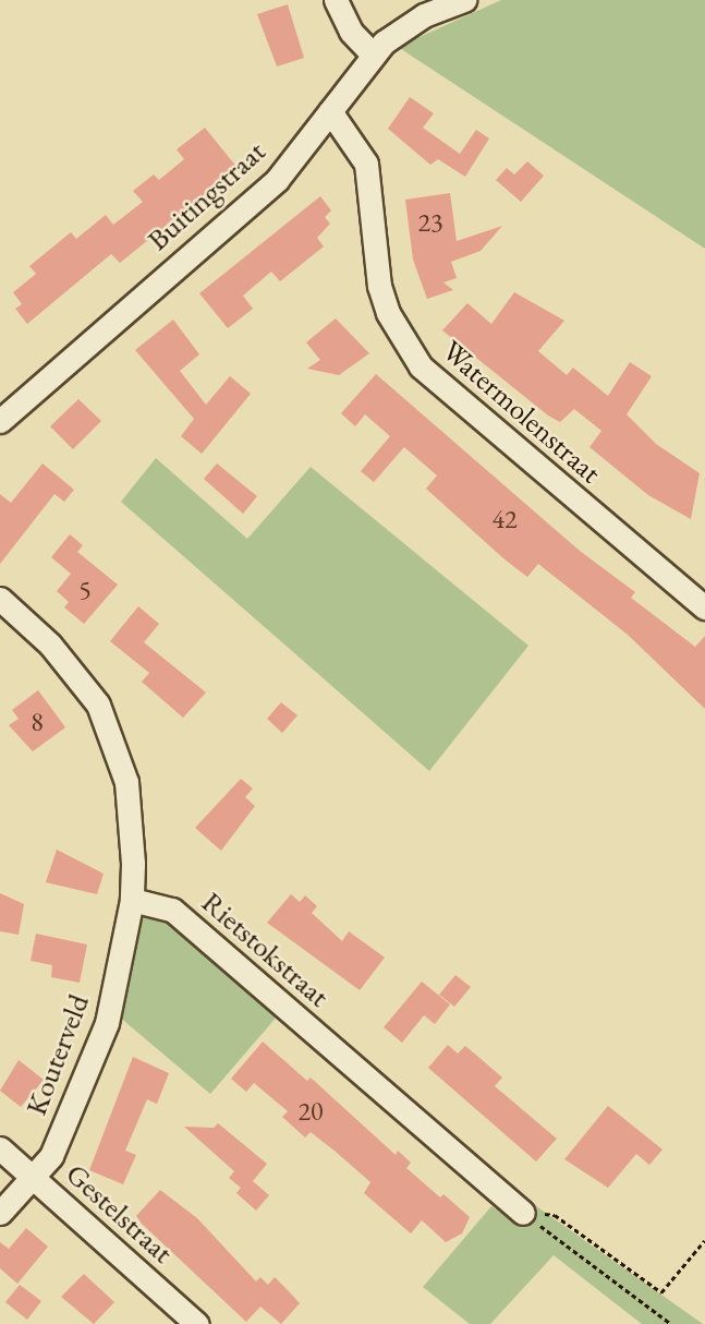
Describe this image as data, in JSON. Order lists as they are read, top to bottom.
{
  "streets": {
    "street": [
      "Buitingstraat",
      "Watermolenstraat",
      "Rietstokstraat",
      "Kouterveld",
      "Gestelstraat"
    ]
  },
  "crossings": [
    ["Buitingstraat", "Watermolenstraat"],
    ["Rietstokstraat", "Kouterveld"],
    ["Kouterveld", "Gestelstraat"]
  ],
  "house_numbers": [
    "23",
    "42",
    "5",
    "8",
    "20"
  ]
}
